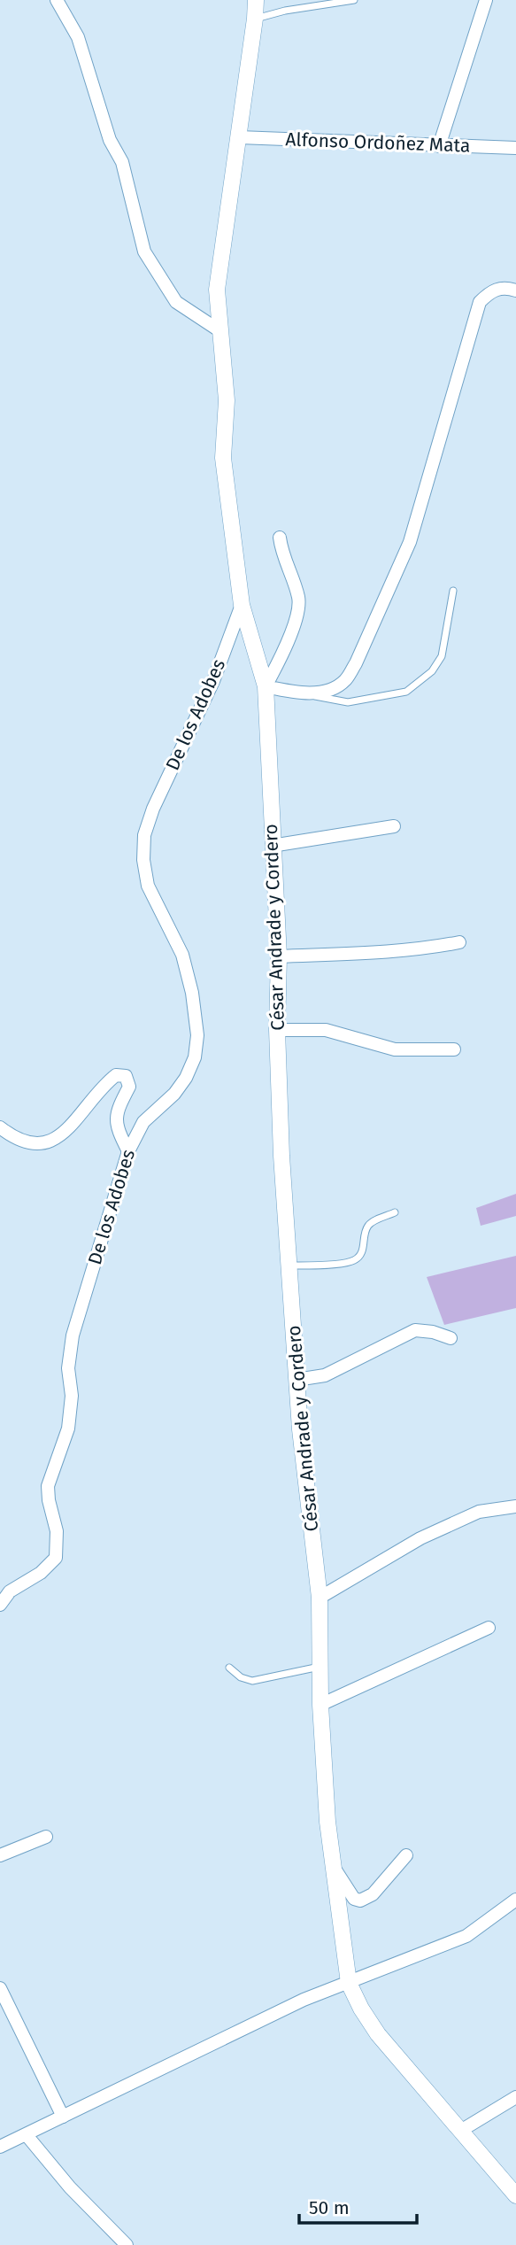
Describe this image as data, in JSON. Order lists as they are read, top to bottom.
{
  "streets": {
    "street": ["Alfonso Ordoñez Mata", "De los Adobes", "César Andrade y Cordero"]
  },
  "crossings": [
    ["Alfonso Ordoñez Mata", "César Andrade y Cordero"],
    ["De los Adobes", "César Andrade y Cordero"]
  ],
  "scale_bar": "50 m"
}
